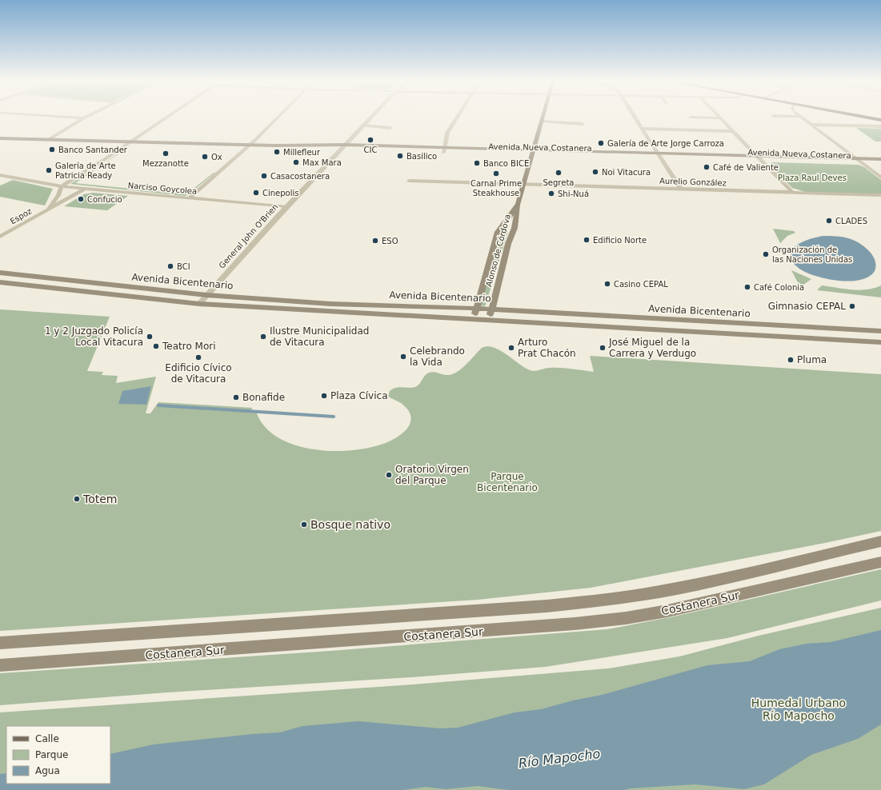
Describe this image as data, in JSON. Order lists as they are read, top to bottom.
{
  "streets": {
    "main road": [
      "Avenida Nueva Costanera",
      "Alonso de Córdova",
      "Avenida Bicentenario",
      "Costanera Sur"
    ],
    "street": [
      "Aurelio González",
      "Narciso Goycolea",
      "Espoz",
      "General John O'Brien"
    ]
  },
  "crossings": [
    ["Avenida Nueva Costanera", "General John O'Brien"],
    ["Avenida Nueva Costanera", "Alonso de Córdova"],
    ["Aurelio González", "Alonso de Córdova"],
    ["Narciso Goycolea", "Espoz"],
    ["Narciso Goycolea", "General John O'Brien"],
    ["General John O'Brien", "Avenida Bicentenario"],
    ["Alonso de Córdova", "Avenida Bicentenario"]
  ],
  "water": ["Río Mapocho"],
  "parks": ["Plaza Raul Deves", "Parque Bicentenario", "Humedal Urbano Río Mapocho"],
  "places": [
    "CIC",
    "Galería de Arte Jorge Carroza",
    "Banco Santander",
    "Millefleur",
    "Mezzanotte",
    "Basilico",
    "Ox",
    "Max Mara",
    "Banco BICE",
    "Café de Valiente",
    "Galería de Arte Patricia Ready",
    "Noi Vitacura",
    "Segreta",
    "Carnal Prime Steakhouse",
    "Casacostanera",
    "Cinepolis",
    "Shi-Nuá",
    "Confucio",
    "CLADES",
    "Edificio Norte",
    "ESO",
    "Organización de las Naciones Unidas",
    "BCI",
    "Casino CEPAL",
    "Café Colonia",
    "Gimnasio CEPAL",
    "1 y 2 Juzgado Policía Local Vitacura",
    "Ilustre Municipalidad de Vitacura",
    "Teatro Mori",
    "Arturo Prat Chacón",
    "José Miguel de la Carrera y Verdugo",
    "Celebrando la Vida",
    "Edificio Cívico de Vitacura",
    "Pluma",
    "Plaza Cívica",
    "Bonafide",
    "Oratorio Virgen del Parque",
    "Totem",
    "Bosque nativo"
  ],
  "legend": ["Calle", "Parque", "Agua"]
}
